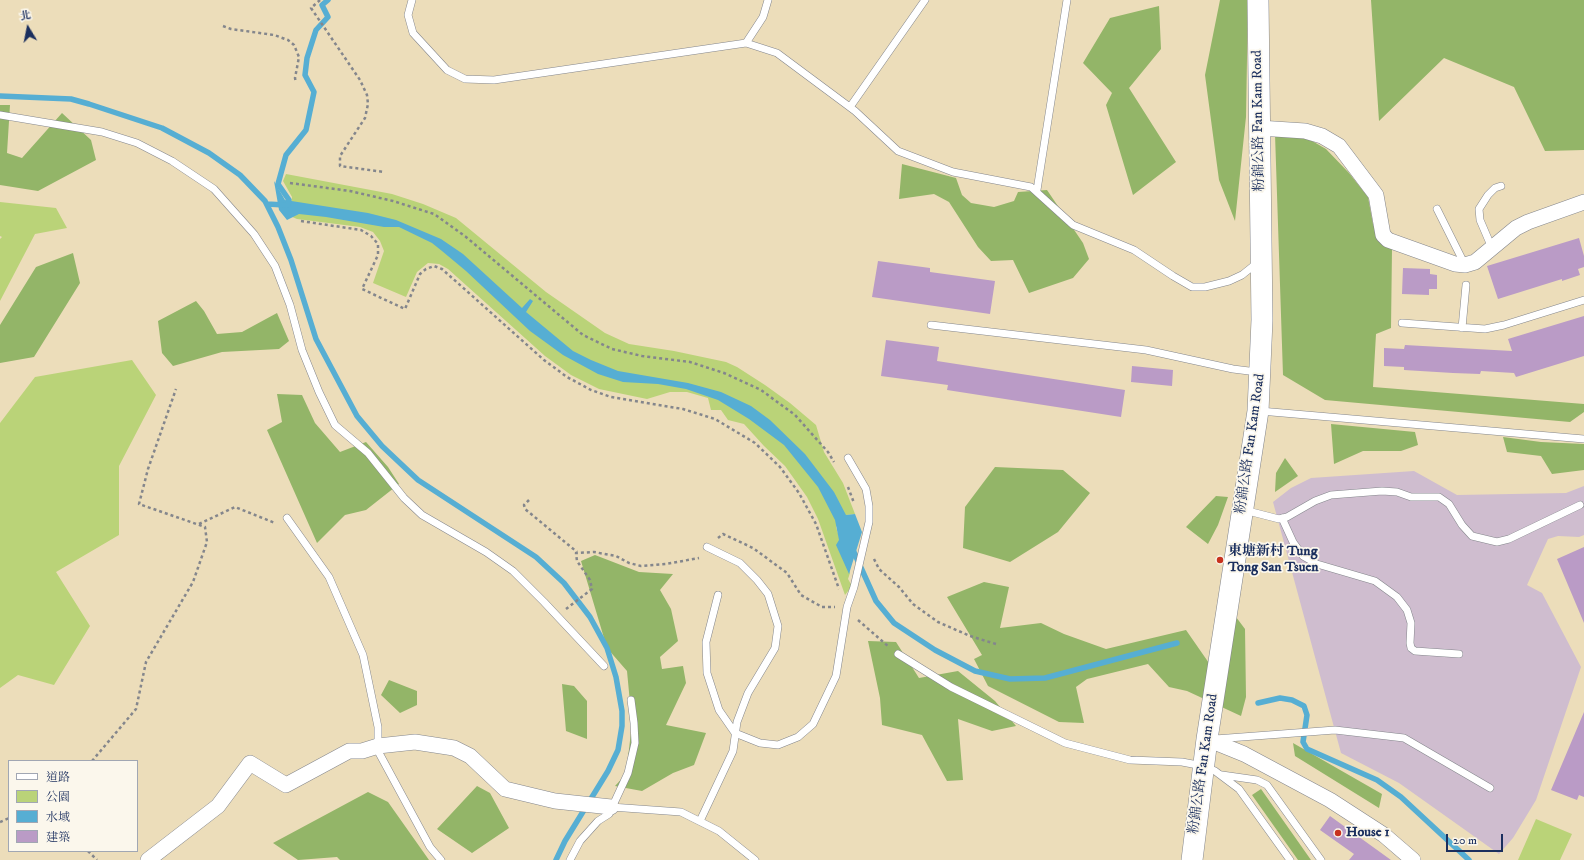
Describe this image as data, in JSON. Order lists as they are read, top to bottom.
{
  "streets": {
    "main road": ["粉錦公路 Fan Kam Road"]
  },
  "places": ["東塘新村 Tung Tong San Tsuen", "House 1"],
  "legend": [
    "道路",
    "公園",
    "水域",
    "建築"
  ],
  "scale_bar": "20 m",
  "north": "top"
}
